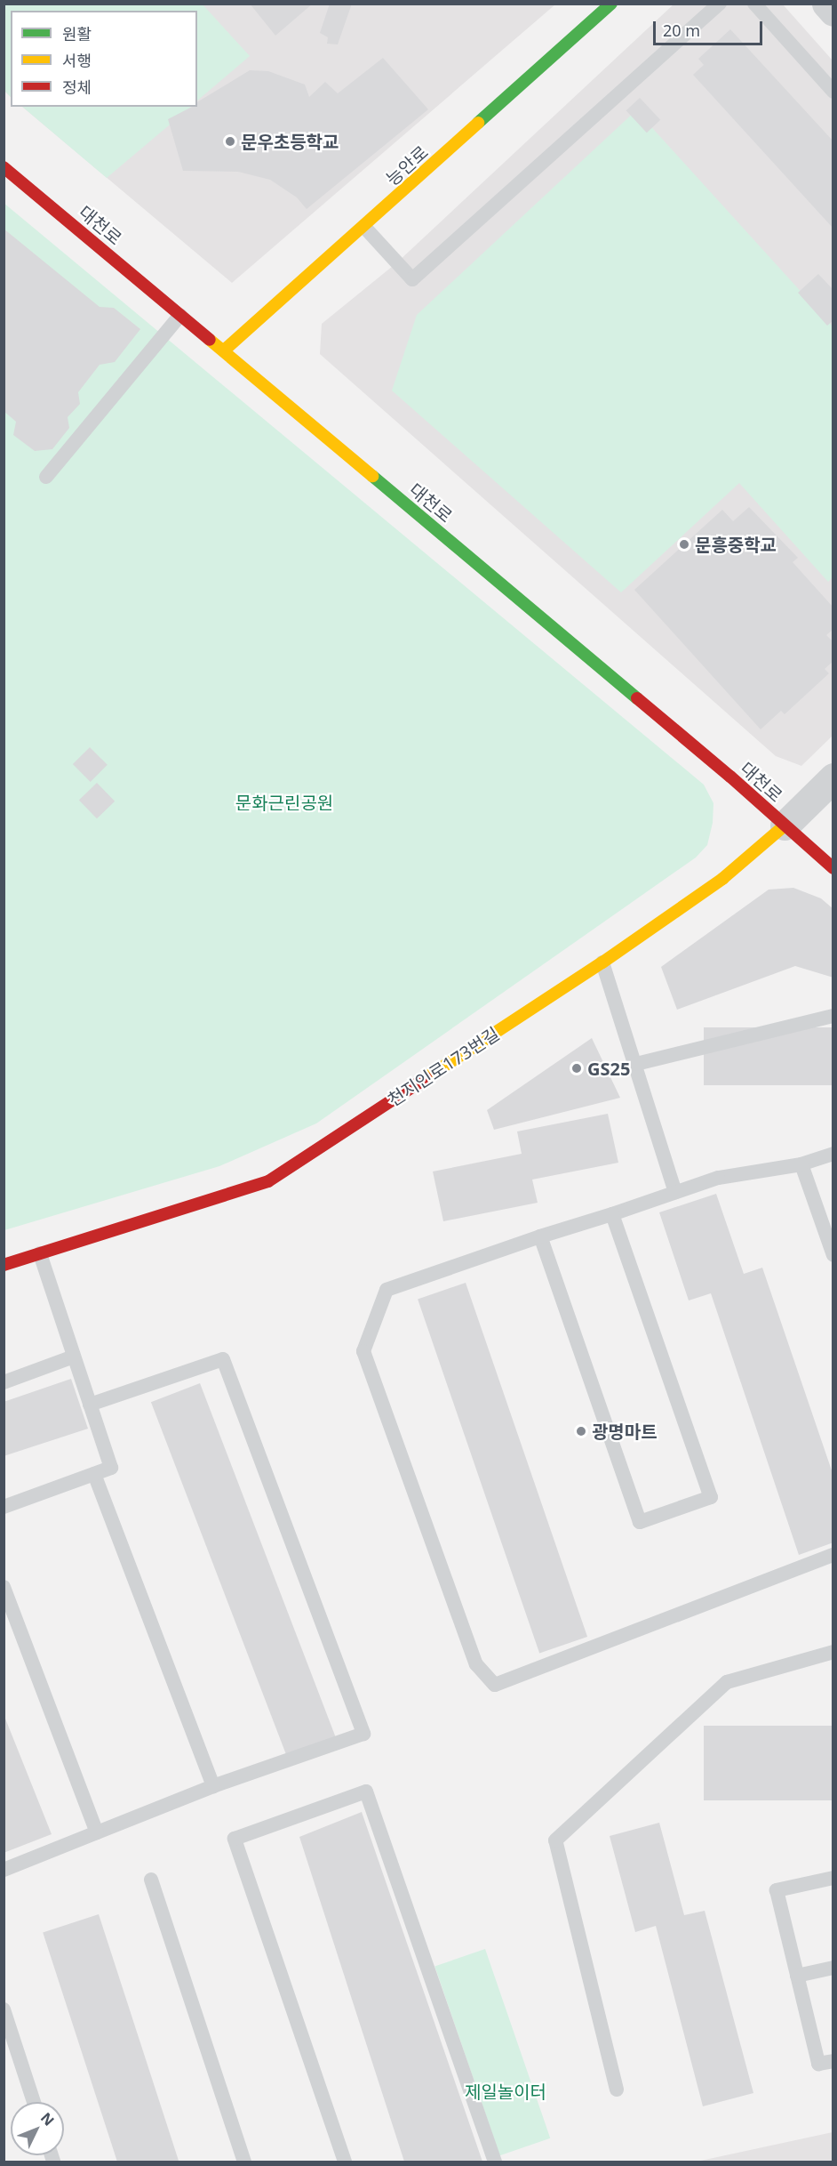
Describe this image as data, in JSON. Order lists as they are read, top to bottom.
{
  "streets": {
    "street": ["능안로", "대천로", "천지인로173번길"]
  },
  "crossings": [
    ["능안로", "대천로"],
    ["대천로", "천지인로173번길"]
  ],
  "parks": ["문화근린공원", "제일놀이터"],
  "places": [
    "문우초등학교",
    "문흥중학교",
    "GS25",
    "광명마트"
  ],
  "legend": ["원활", "서행", "정체"],
  "scale_bar": "20 m",
  "north": "top right"
}
